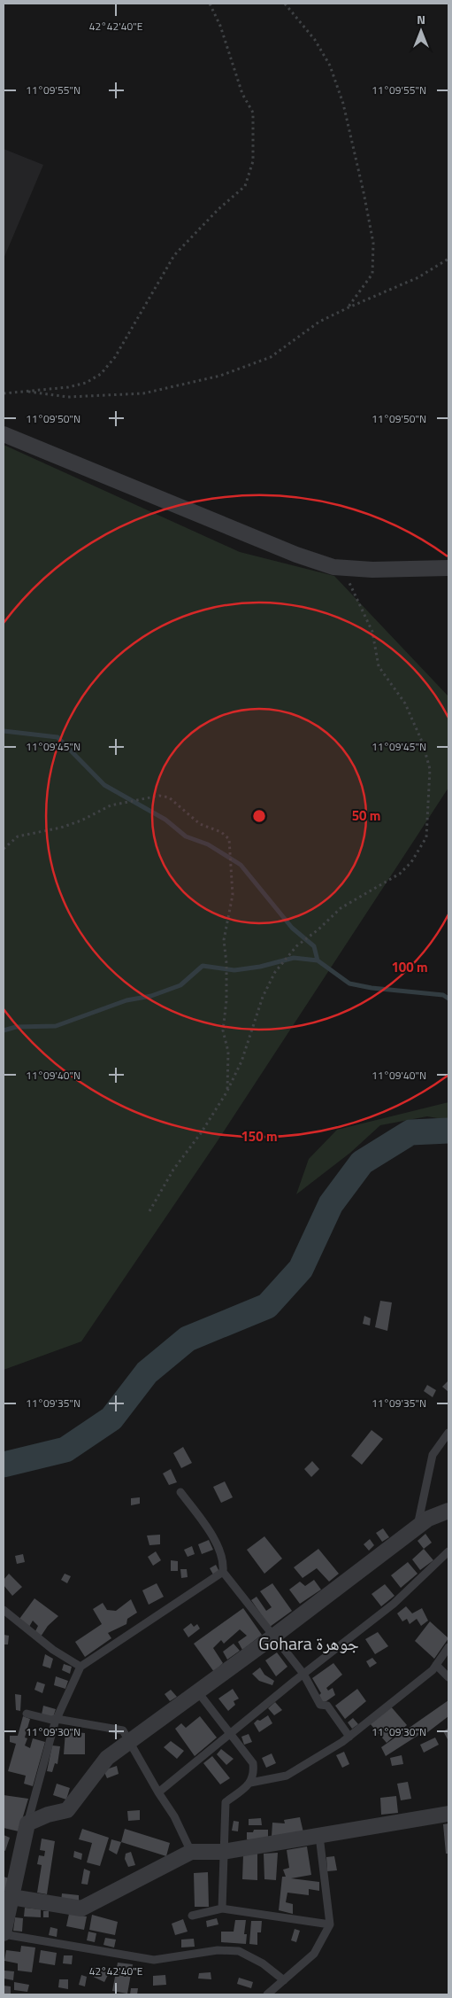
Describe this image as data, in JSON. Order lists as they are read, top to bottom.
{
  "districts": ["Gohara جوهرة"],
  "north": "top",
  "coordinates": [
    "42°42'40\"E",
    "11°09'55\"N",
    "11°09'50\"N",
    "11°09'45\"N",
    "11°09'40\"N",
    "11°09'35\"N",
    "11°09'30\"N"
  ],
  "rings": ["50 m", "100 m", "150 m"]
}
